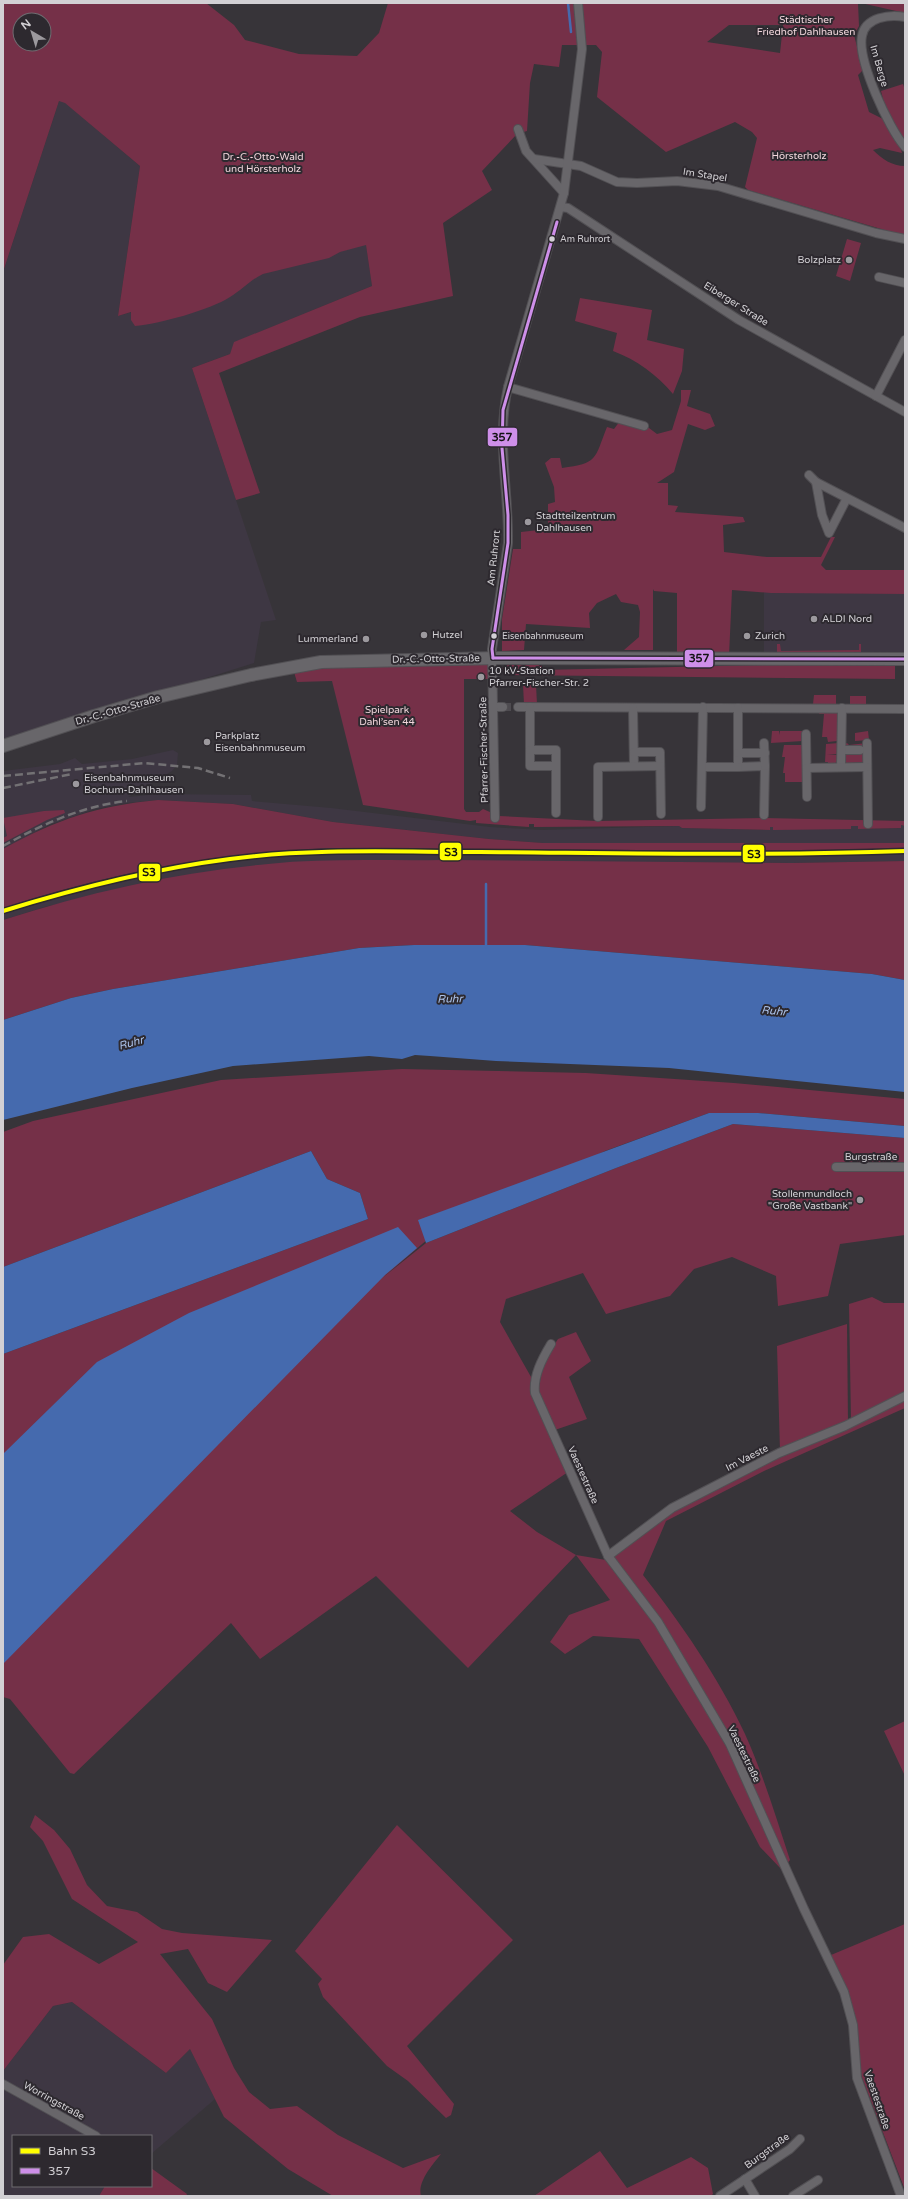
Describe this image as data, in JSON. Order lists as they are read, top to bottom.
{
  "streets": {
    "street": [
      "Im Berge",
      "Im Stapel",
      "Eiberger Straße",
      "Am Ruhrort",
      "Dr.-C.-Otto-Straße",
      "Pfarrer-Fischer-Straße",
      "Burgstraße",
      "Im Vaeste",
      "Vaestestraße",
      "Worringstraße"
    ]
  },
  "crossings": [
    ["Im Stapel", "Am Ruhrort"],
    ["Eiberger Straße", "Am Ruhrort"],
    ["Am Ruhrort", "Dr.-C.-Otto-Straße"],
    ["Am Ruhrort", "Pfarrer-Fischer-Straße"],
    ["Dr.-C.-Otto-Straße", "Pfarrer-Fischer-Straße"],
    ["Im Vaeste", "Vaestestraße"]
  ],
  "water": ["Ruhr"],
  "parks": [
    "Städtischer Friedhof Dahlhausen",
    "Hörsterholz",
    "Dr.-C.-Otto-Wald und Hörsterholz",
    "Spielpark Dahl’sen 44"
  ],
  "places": [
    "Am Ruhrort",
    "Bolzplatz",
    "Stadtteilzentrum Dahlhausen",
    "ALDI Nord",
    "Hutzel",
    "Eisenbahnmuseum",
    "Zurich",
    "Lummerland",
    "10 kV-Station Pfarrer-Fischer-Str. 2",
    "Parkplatz Eisenbahnmuseum",
    "Eisenbahnmuseum Bochum-Dahlhausen",
    "Stollenmundloch \"Große Vastbank\""
  ],
  "lines": ["transit line 357", "rail line S3"],
  "legend": ["Bahn S3", "357"],
  "north": "top left"
}
